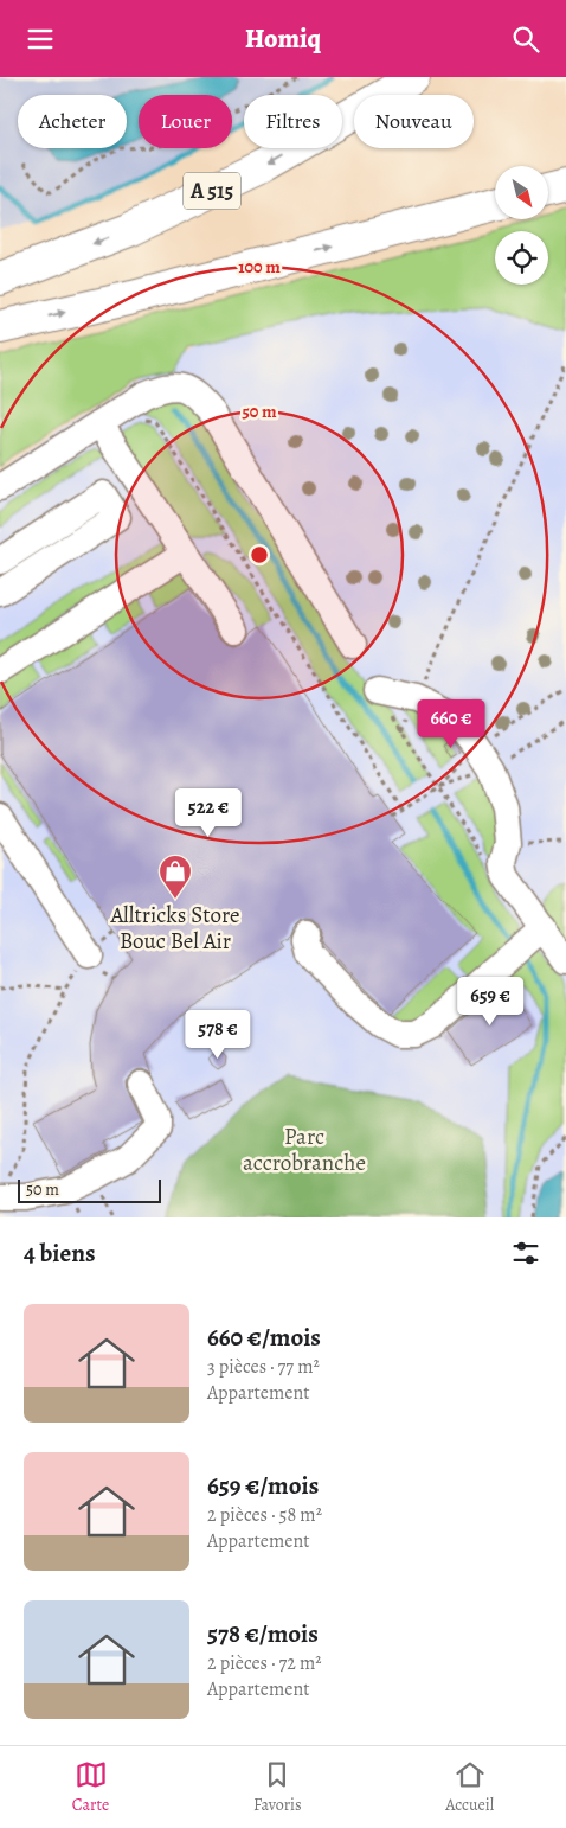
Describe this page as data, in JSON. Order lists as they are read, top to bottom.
{
  "streets": {
    "highway": ["A 515"]
  },
  "parks": ["Parc accrobranche"],
  "places": {
    "shop": ["Alltricks Store Bouc Bel Air"]
  },
  "scale_bar": "50 m",
  "north": "bottom right",
  "page": {
    "header": "Homiq",
    "chip": [
      "Acheter",
      "Louer",
      "Filtres",
      "Nouveau"
    ],
    "price": [
      "660 €",
      "522 €",
      "659 €",
      "578 €"
    ],
    "scale": "50 m",
    "heading": "4 biens",
    "list": [
      {
        "name": "660 €/mois",
        "note": "3 pièces · 77 m² · Appartement"
      },
      {
        "name": "659 €/mois",
        "note": "2 pièces · 58 m² · Appartement"
      },
      {
        "name": "578 €/mois",
        "note": "2 pièces · 72 m² · Appartement"
      }
    ],
    "tabs": ["Carte", "Favoris", "Accueil"]
  },
  "rings": ["100 m", "50 m"]
}
